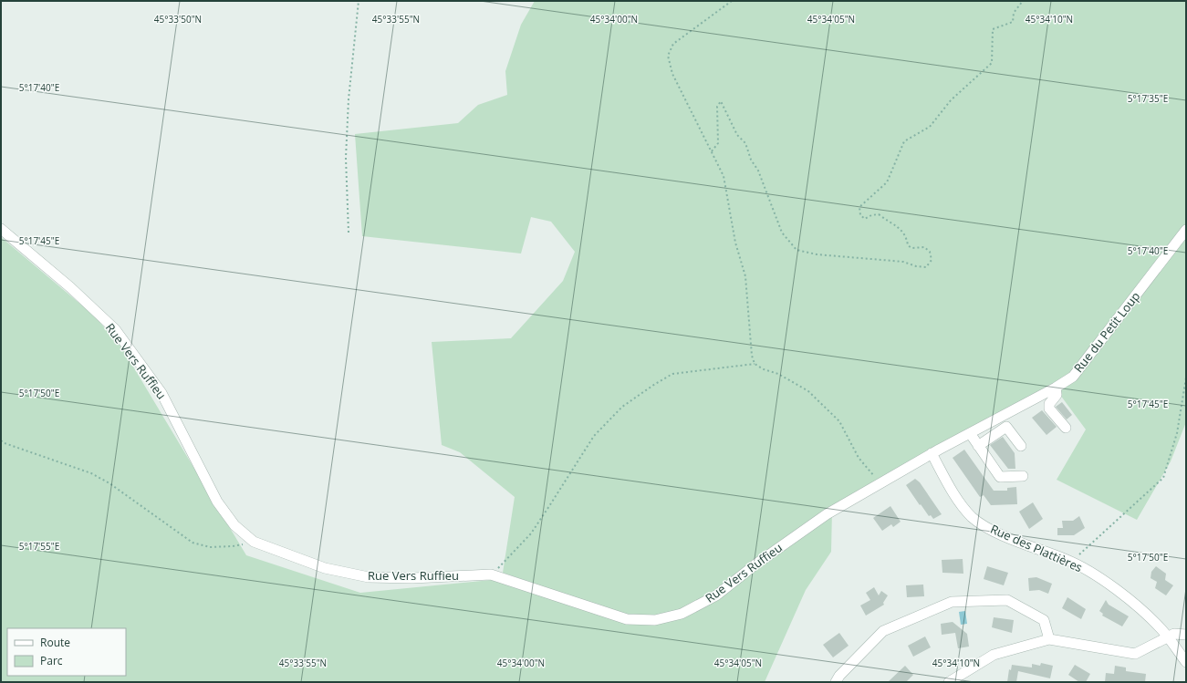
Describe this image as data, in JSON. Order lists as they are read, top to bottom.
{
  "streets": {
    "street": ["Rue du Petit Loup", "Rue Vers Ruffieu", "Rue des Plattières"]
  },
  "crossings": [
    ["Rue du Petit Loup", "Rue Vers Ruffieu"],
    ["Rue Vers Ruffieu", "Rue des Plattières"]
  ],
  "legend": ["Route", "Parc"],
  "coordinates": [
    "45°33'50\"N",
    "45°33'55\"N",
    "45°34'00\"N",
    "45°34'05\"N",
    "45°34'10\"N",
    "5°17'40\"E",
    "5°17'35\"E",
    "5°17'45\"E",
    "5°17'50\"E",
    "5°17'55\"E"
  ]
}
